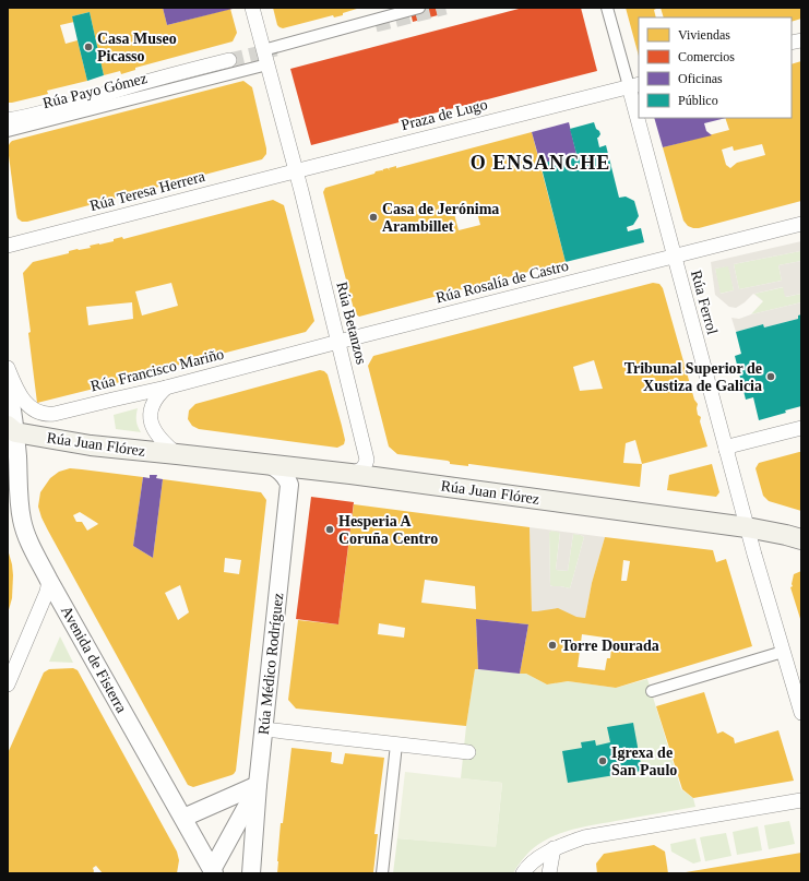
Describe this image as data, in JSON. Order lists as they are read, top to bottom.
{
  "streets": {
    "main road": ["Rúa Juan Flórez"],
    "street": [
      "Rúa Payo Gómez",
      "Praza de Lugo",
      "Rúa Teresa Herrera",
      "Rúa Rosalía de Castro",
      "Rúa Ferrol",
      "Rúa Betanzos",
      "Rúa Francisco Mariño",
      "Avenida de Fisterra",
      "Rúa Médico Rodríguez"
    ]
  },
  "crossings": [
    ["Praza de Lugo", "Rúa Teresa Herrera"],
    ["Praza de Lugo", "Rúa Ferrol"],
    ["Praza de Lugo", "Rúa Betanzos"],
    ["Rúa Teresa Herrera", "Rúa Betanzos"],
    ["Rúa Rosalía de Castro", "Rúa Ferrol"],
    ["Rúa Rosalía de Castro", "Rúa Betanzos"],
    ["Rúa Rosalía de Castro", "Rúa Francisco Mariño"],
    ["Rúa Ferrol", "Rúa Juan Flórez"],
    ["Rúa Betanzos", "Rúa Francisco Mariño"],
    ["Rúa Betanzos", "Rúa Juan Flórez"],
    ["Rúa Francisco Mariño", "Rúa Juan Flórez"],
    ["Rúa Juan Flórez", "Avenida de Fisterra"],
    ["Rúa Juan Flórez", "Rúa Médico Rodríguez"]
  ],
  "districts": ["O ENSANCHE"],
  "places": [
    "Casa Museo Picasso",
    "Casa de Jerónima Arambillet",
    "Tribunal Superior de Xustiza de Galicia",
    "Hesperia A Coruña Centro",
    "Torre Dourada",
    "Igrexa de San Paulo"
  ],
  "legend": [
    "Viviendas",
    "Comercios",
    "Oficinas",
    "Público"
  ]
}
